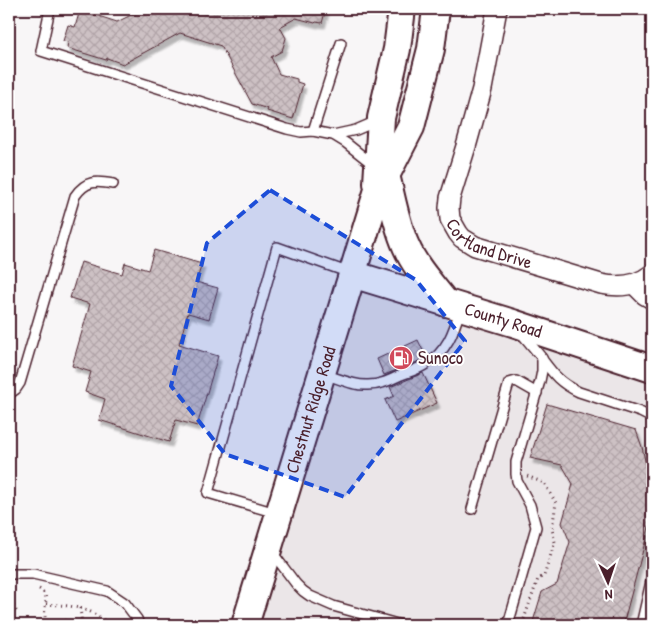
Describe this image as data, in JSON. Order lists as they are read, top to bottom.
{
  "streets": {
    "main road": ["County Road", "Chestnut Ridge Road"],
    "street": ["Cortland Drive"]
  },
  "crossings": [
    ["County Road", "Chestnut Ridge Road"]
  ],
  "places": {
    "fuel station": ["Sunoco"]
  },
  "north": "bottom"
}
